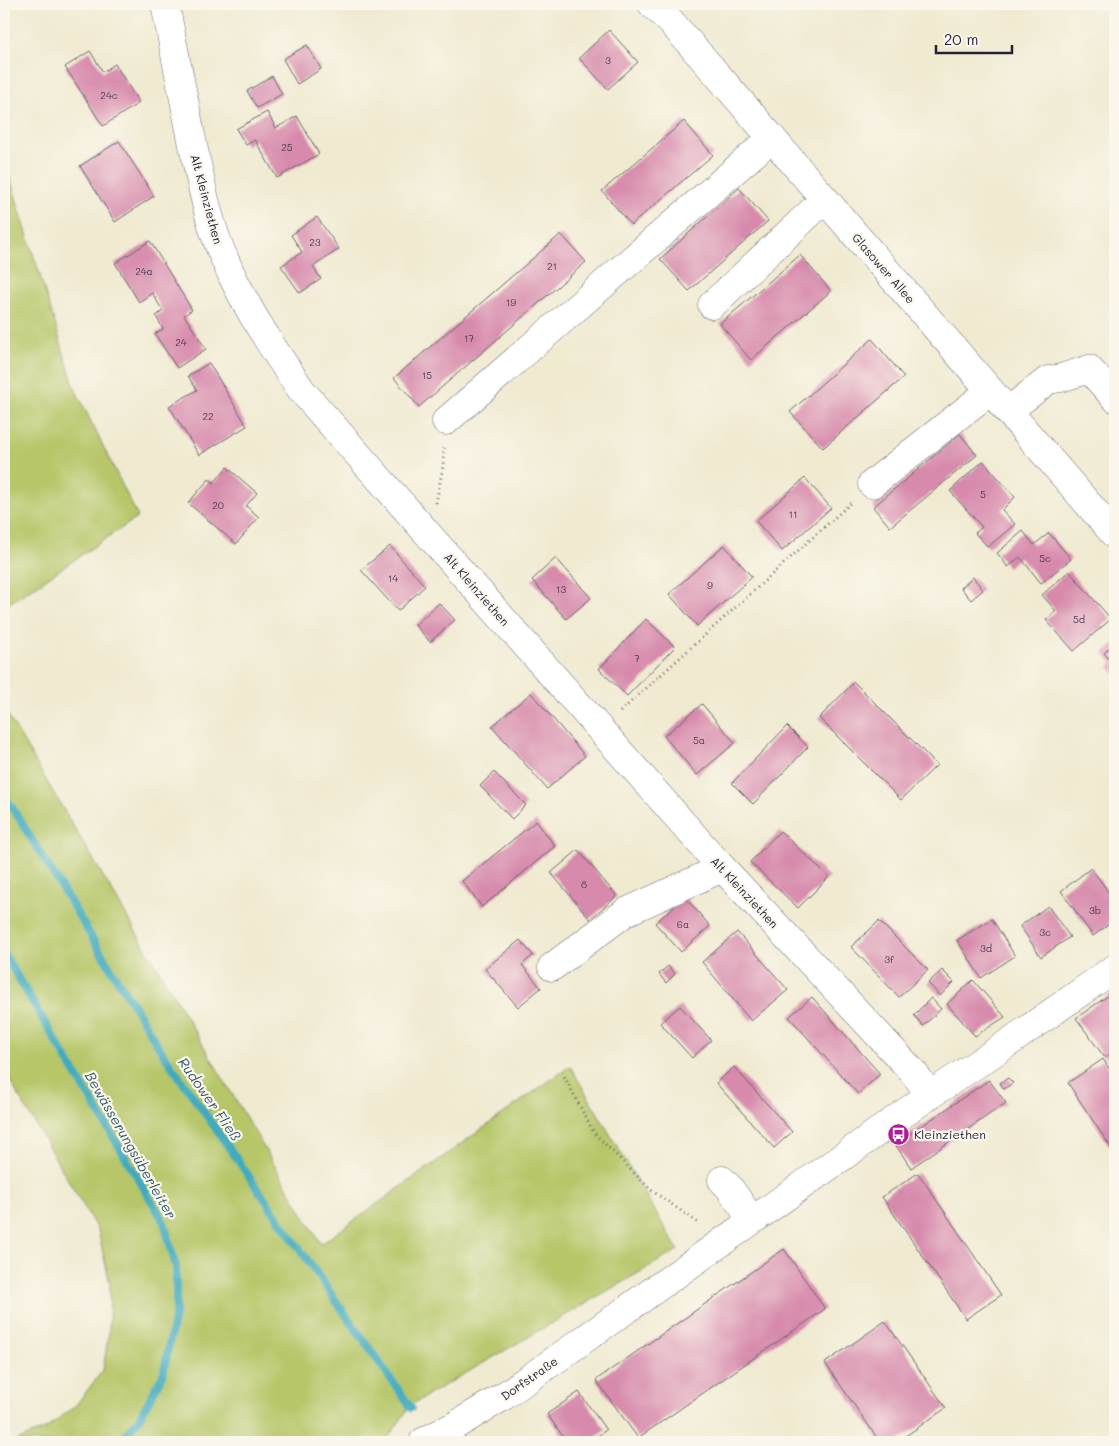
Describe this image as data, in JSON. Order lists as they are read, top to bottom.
{
  "streets": {
    "street": ["Alt Kleinziethen", "Glasower Allee", "Dorfstraße"]
  },
  "water": ["Rudower Fließ", "Bewässerungsüberleiter"],
  "places": {
    "bus stop": ["Kleinziethen"]
  },
  "house_numbers": [
    "3",
    "24c",
    "25",
    "23",
    "21",
    "24a",
    "19",
    "17",
    "24",
    "15",
    "22",
    "5",
    "20",
    "11",
    "5c",
    "14",
    "9",
    "13",
    "5d",
    "7",
    "5a",
    "8",
    "3b",
    "6a",
    "3c",
    "3d",
    "3f"
  ],
  "scale_bar": "20 m"
}
